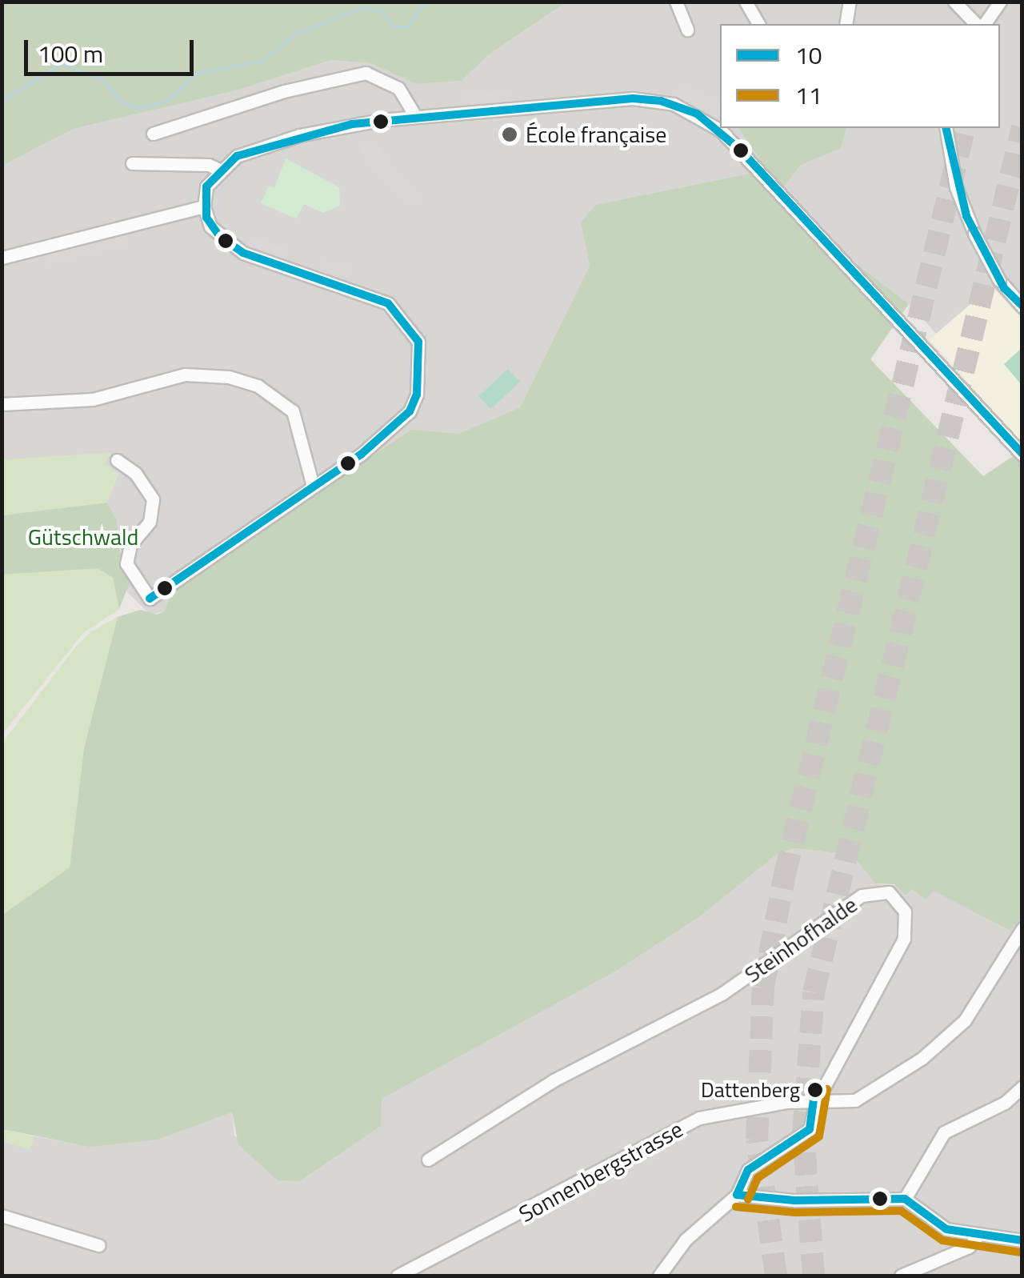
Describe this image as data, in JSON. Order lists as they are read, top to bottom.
{
  "streets": {
    "street": ["Steinhofhalde", "Sonnenbergstrasse"]
  },
  "crossings": [
    ["Steinhofhalde", "Sonnenbergstrasse"]
  ],
  "parks": ["Gütschwald"],
  "places": ["École française", "Dattenberg"],
  "lines": ["transit line 10", "transit line 11"],
  "legend": ["10", "11"],
  "scale_bar": "100 m"
}
